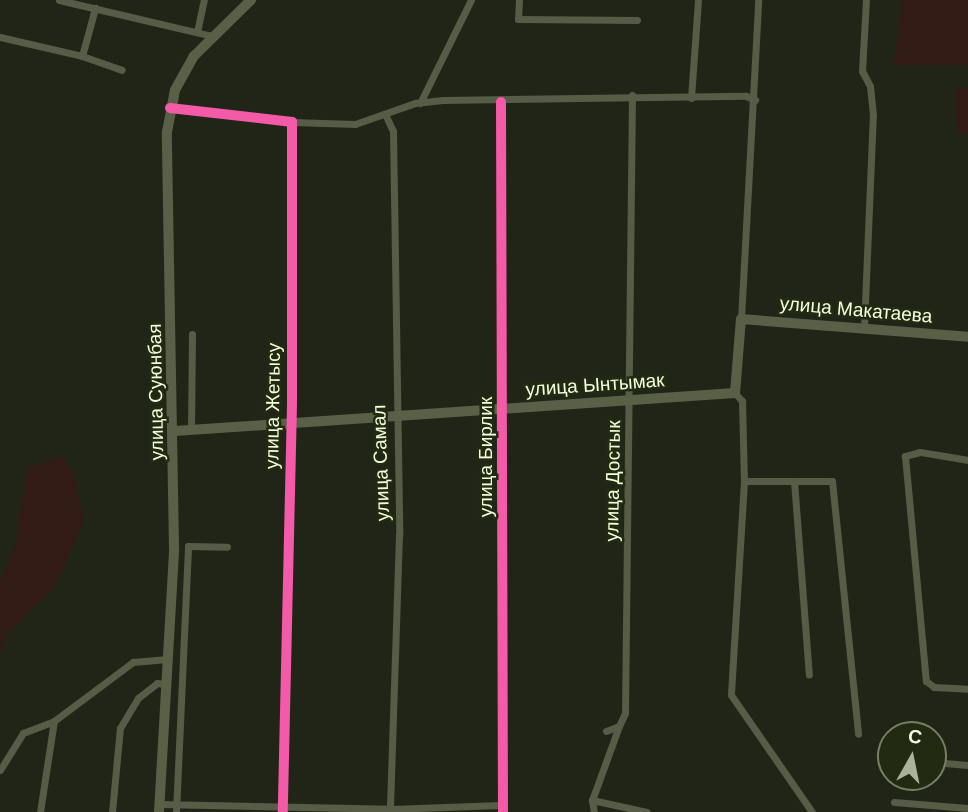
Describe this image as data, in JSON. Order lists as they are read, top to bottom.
{
  "streets": {
    "street": [
      "улица Макатаева",
      "улица Ынтымак",
      "улица Суюнбая",
      "улица Жетысу",
      "улица Бирлик",
      "улица Самал",
      "улица Достык"
    ]
  },
  "crossings": [
    ["улица Ынтымак", "улица Суюнбая"],
    ["улица Ынтымак", "улица Жетысу"],
    ["улица Ынтымак", "улица Бирлик"],
    ["улица Ынтымак", "улица Самал"],
    ["улица Ынтымак", "улица Достык"]
  ],
  "north": "top"
}
